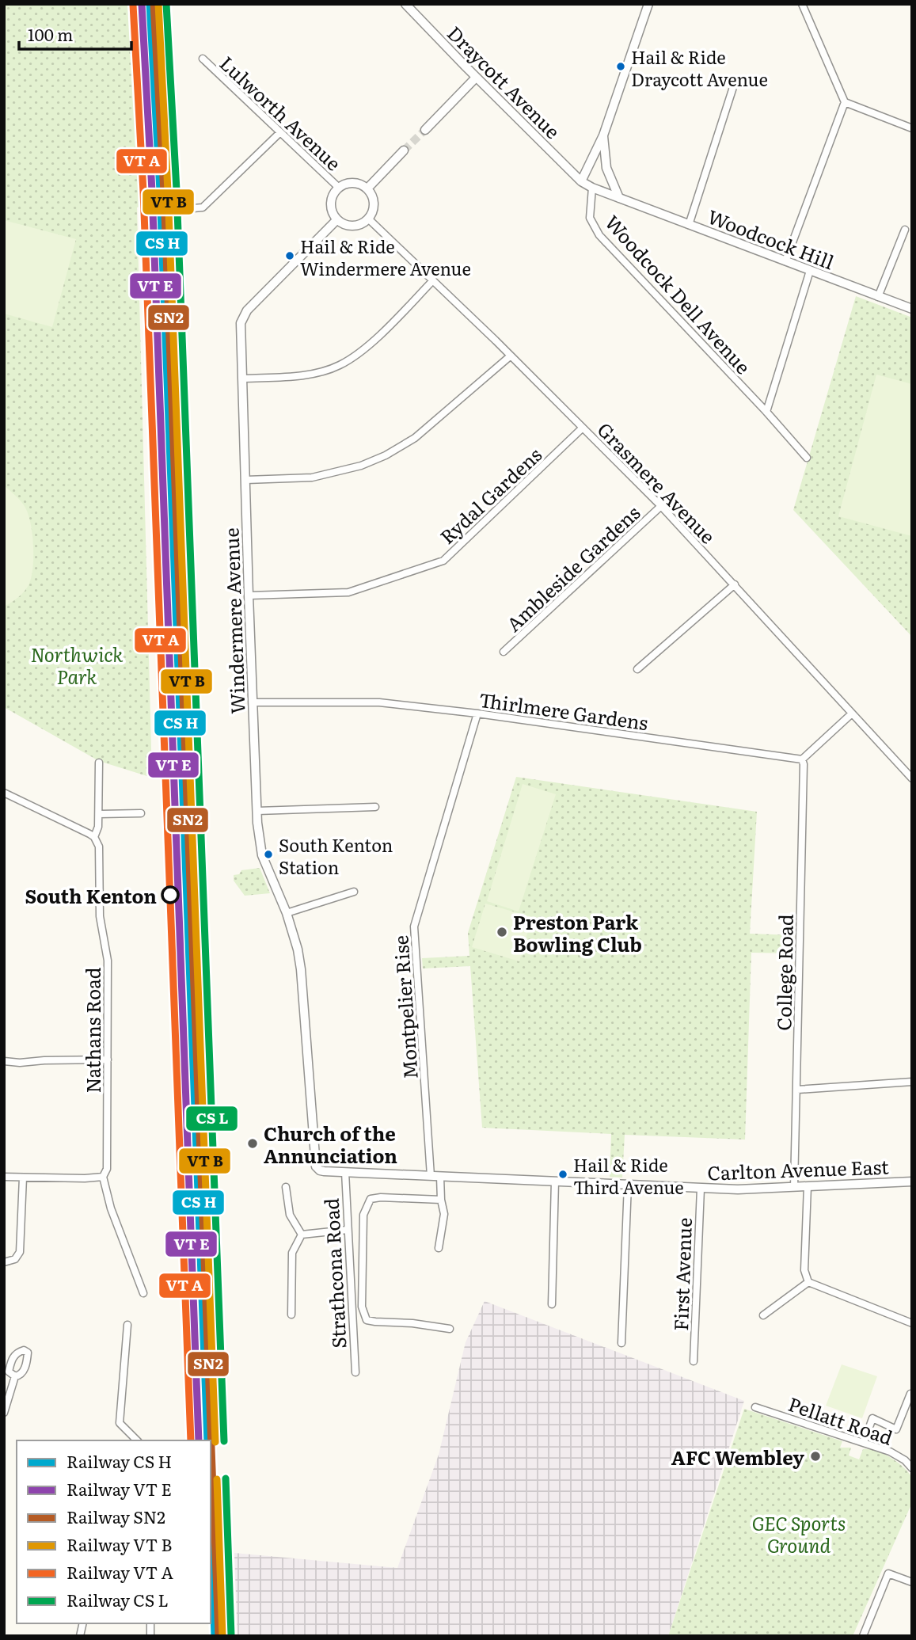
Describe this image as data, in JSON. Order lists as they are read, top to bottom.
{
  "streets": {
    "street": [
      "Draycott Avenue",
      "Lulworth Avenue",
      "Woodcock Hill",
      "Woodcock Dell Avenue",
      "Grasmere Avenue",
      "Rydal Gardens",
      "Ambleside Gardens",
      "Windermere Avenue",
      "Thirlmere Gardens",
      "College Road",
      "Montpelier Rise",
      "Nathans Road",
      "Carlton Avenue East",
      "Strathcona Road",
      "First Avenue",
      "Pellatt Road"
    ]
  },
  "crossings": [
    ["Draycott Avenue", "Woodcock Hill"],
    ["Lulworth Avenue", "Grasmere Avenue"],
    ["Lulworth Avenue", "Windermere Avenue"],
    ["Woodcock Hill", "Woodcock Dell Avenue"],
    ["Grasmere Avenue", "Rydal Gardens"],
    ["Grasmere Avenue", "Ambleside Gardens"],
    ["Grasmere Avenue", "Windermere Avenue"],
    ["Rydal Gardens", "Windermere Avenue"],
    ["Windermere Avenue", "Thirlmere Gardens"],
    ["Windermere Avenue", "Carlton Avenue East"],
    ["Thirlmere Gardens", "College Road"],
    ["Thirlmere Gardens", "Montpelier Rise"],
    ["College Road", "Carlton Avenue East"],
    ["Montpelier Rise", "Carlton Avenue East"],
    ["Carlton Avenue East", "Strathcona Road"],
    ["Carlton Avenue East", "First Avenue"]
  ],
  "parks": ["Northwick Park", "GEC Sports Ground"],
  "places": [
    "Hail & Ride Draycott Avenue",
    "Hail & Ride Windermere Avenue",
    "South Kenton Station",
    "South Kenton",
    "Preston Park Bowling Club",
    "Church of the Annunciation",
    "Hail & Ride Third Avenue",
    "AFC Wembley"
  ],
  "lines": ["rail line SN2"],
  "legend": [
    "Railway CS H",
    "Railway VT E",
    "Railway SN2",
    "Railway VT B",
    "Railway VT A",
    "Railway CS L"
  ],
  "scale_bar": "100 m"
}
